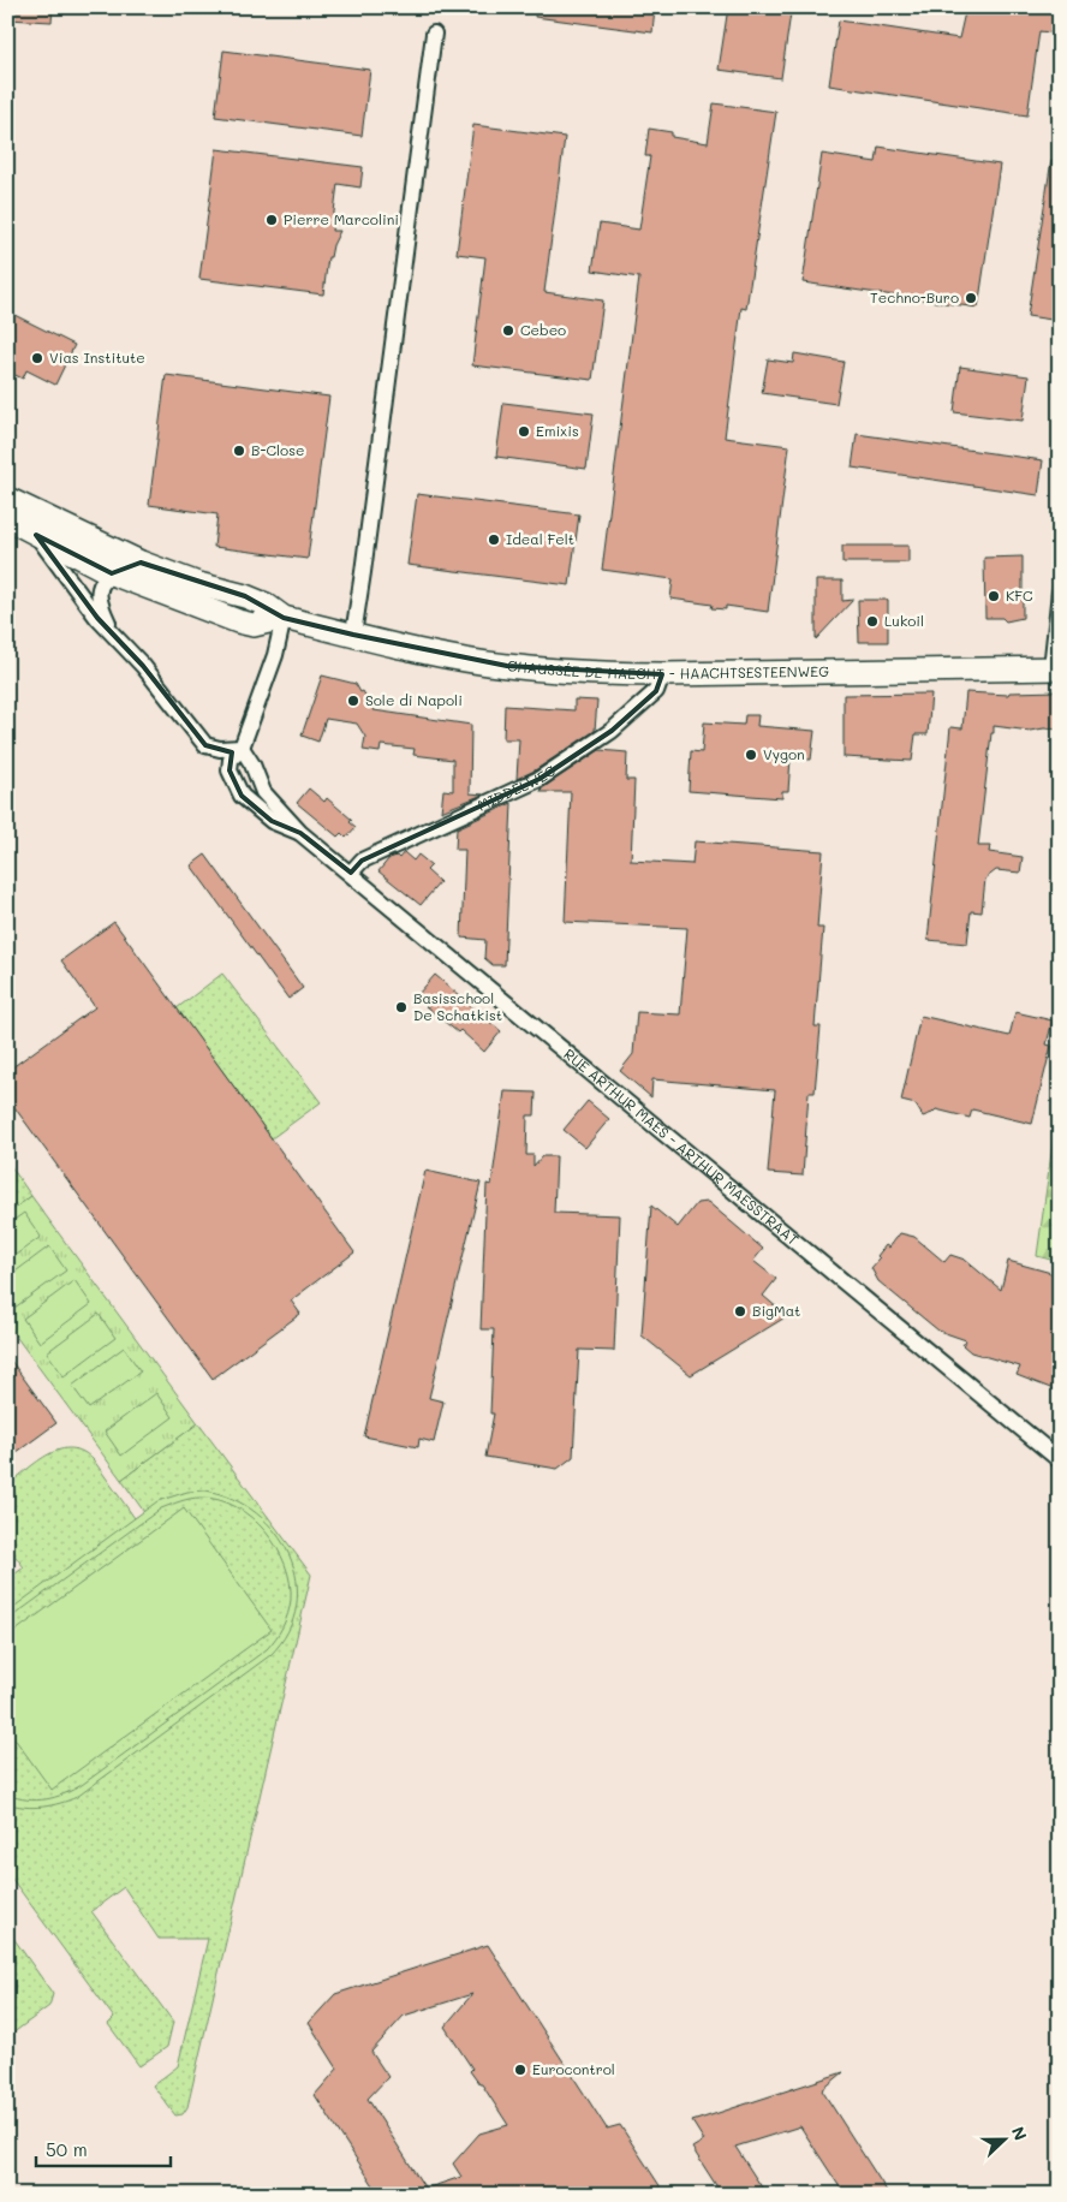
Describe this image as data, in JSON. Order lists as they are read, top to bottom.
{
  "streets": {
    "main road": ["CHAUSSÉE DE HAECHT - HAACHTSESTEENWEG"],
    "street": ["MIDDELWEG", "RUE ARTHUR MAES - ARTHUR MAESSTRAAT"]
  },
  "crossings": [
    ["CHAUSSÉE DE HAECHT - HAACHTSESTEENWEG", "MIDDELWEG"],
    ["CHAUSSÉE DE HAECHT - HAACHTSESTEENWEG", "RUE ARTHUR MAES - ARTHUR MAESSTRAAT"],
    ["MIDDELWEG", "RUE ARTHUR MAES - ARTHUR MAESSTRAAT"]
  ],
  "places": [
    "Pierre Marcolini",
    "Techno-Buro",
    "Cebeo",
    "Vias Institute",
    "Emixis",
    "B-Close",
    "Ideal Felt",
    "KFC",
    "Lukoil",
    "Sole di Napoli",
    "Vygon",
    "Basisschool De Schatkist",
    "BigMat",
    "Eurocontrol"
  ],
  "scale_bar": "50 m",
  "north": "right"
}
